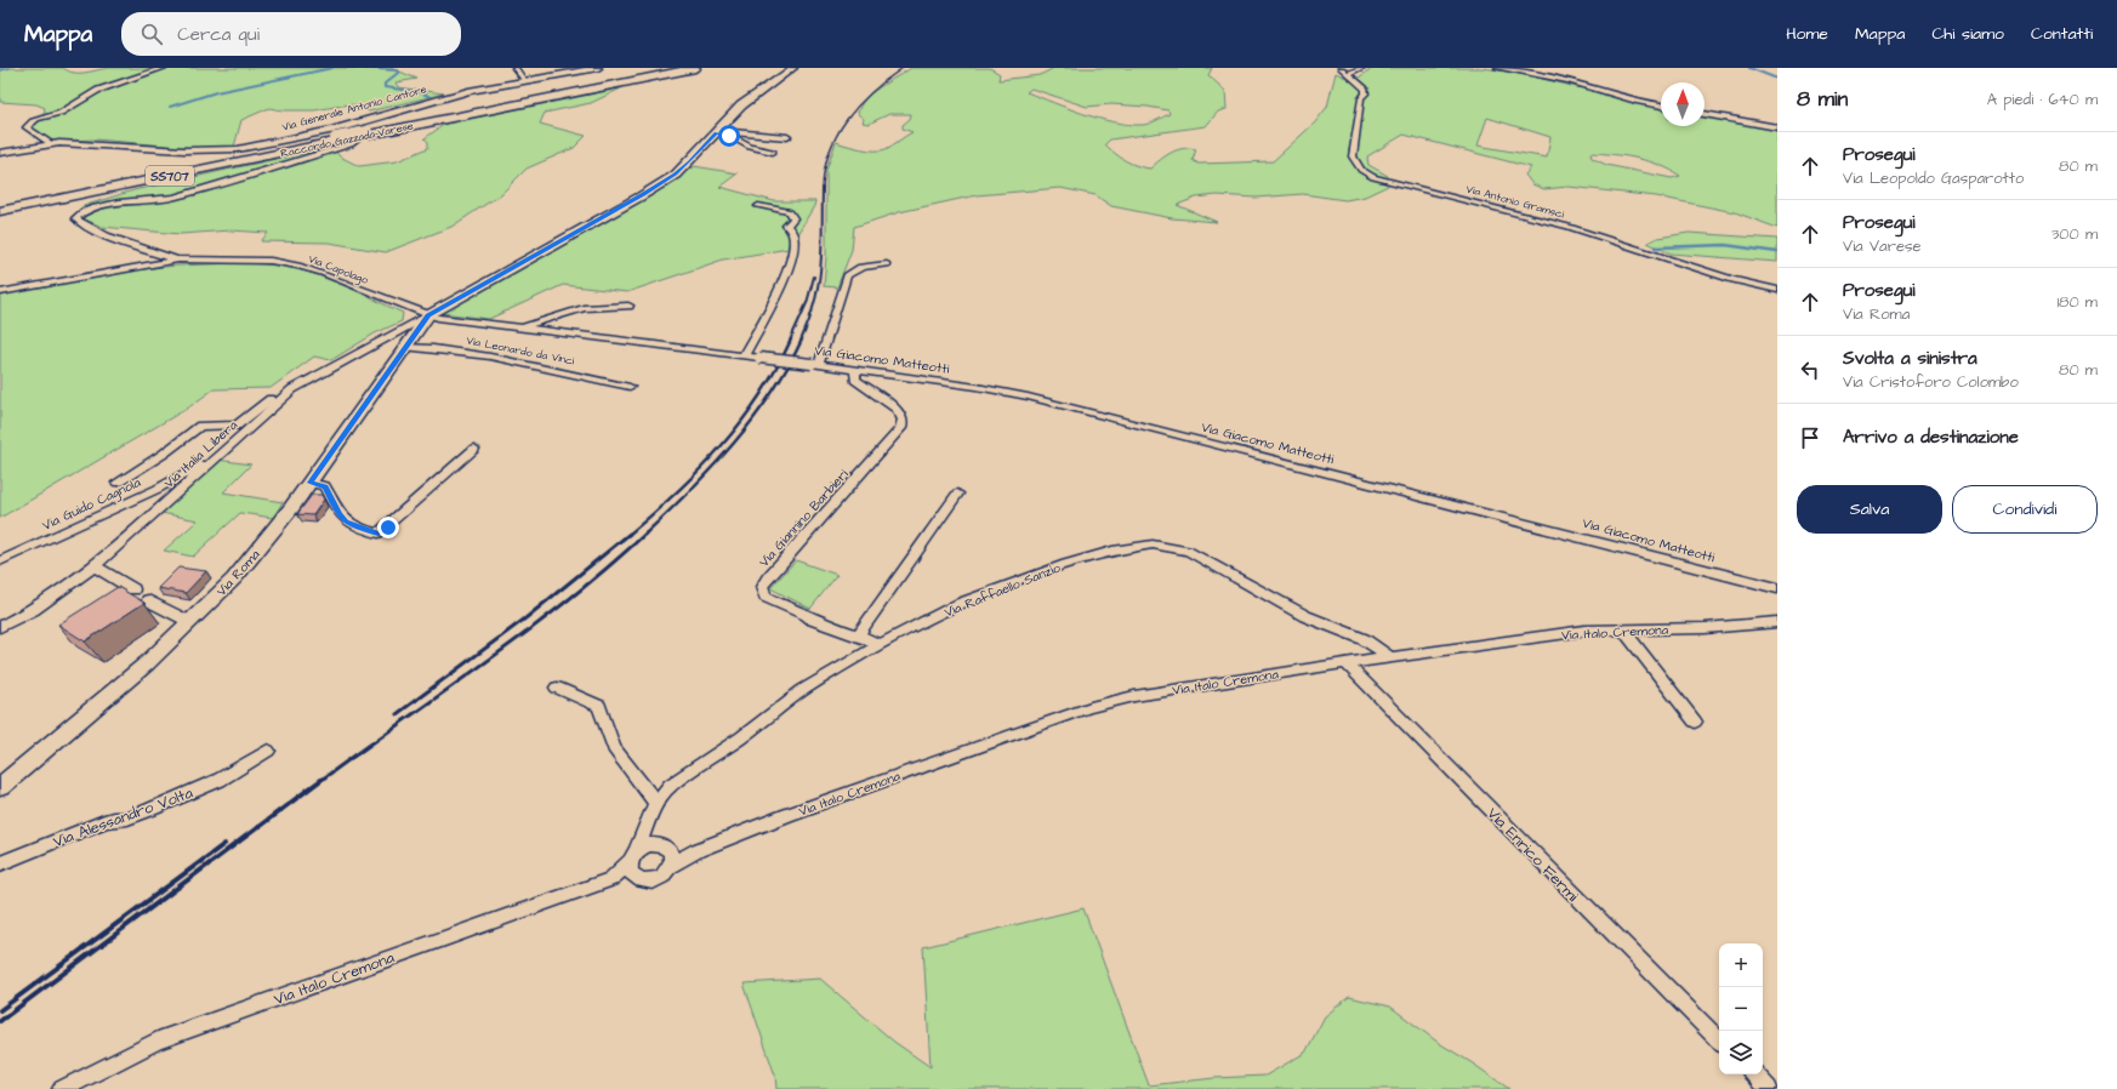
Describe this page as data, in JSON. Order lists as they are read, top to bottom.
{
  "streets": {
    "highway": ["Raccordo Gazzada-Varese", "SS707"],
    "main road": ["Via Generale Antonio Cantore", "Via Roma"],
    "street": [
      "Via Antonio Gramsci",
      "Via Capolago",
      "Via Leonardo da Vinci",
      "Via Giacomo Matteotti",
      "Via Italia Libera",
      "Via Guido Cagnola",
      "Via Giannino Barbieri",
      "Via Raffaello Sanzio",
      "Via Italo Cremona",
      "Via Alessandro Volta",
      "Via Enrico Fermi"
    ]
  },
  "crossings": [
    ["Via Generale Antonio Cantore", "Via Capolago"],
    ["Via Capolago", "Via Giacomo Matteotti"],
    ["Via Capolago", "Via Italia Libera"],
    ["Via Capolago", "Via Roma"],
    ["Via Leonardo da Vinci", "Via Roma"],
    ["Via Giacomo Matteotti", "Via Italia Libera"],
    ["Via Giacomo Matteotti", "Via Giannino Barbieri"],
    ["Via Giacomo Matteotti", "Via Roma"],
    ["Via Italia Libera", "Via Guido Cagnola"],
    ["Via Italia Libera", "Via Roma"],
    ["Via Giannino Barbieri", "Via Raffaello Sanzio"],
    ["Via Raffaello Sanzio", "Via Italo Cremona"],
    ["Via Italo Cremona", "Via Enrico Fermi"]
  ],
  "north": "top",
  "page": {
    "header": "Mappa",
    "search": "Cerca qui",
    "nav": [
      "Home",
      "Mappa",
      "Chi siamo",
      "Contatti"
    ],
    "heading": ["8 min", "A piedi · 640 m"],
    "list": [
      ["Prosegui", "Via Leopoldo Gasparotto", "80 m"],
      ["Prosegui", "Via Varese", "300 m"],
      ["Prosegui", "Via Roma", "180 m"],
      ["Svolta a sinistra", "Via Cristoforo Colombo", "80 m"],
      "Arrivo a destinazione"
    ],
    "buttons": ["Salva", "Condividi"],
    "map_buttons": ["+", "−"]
  }
}
